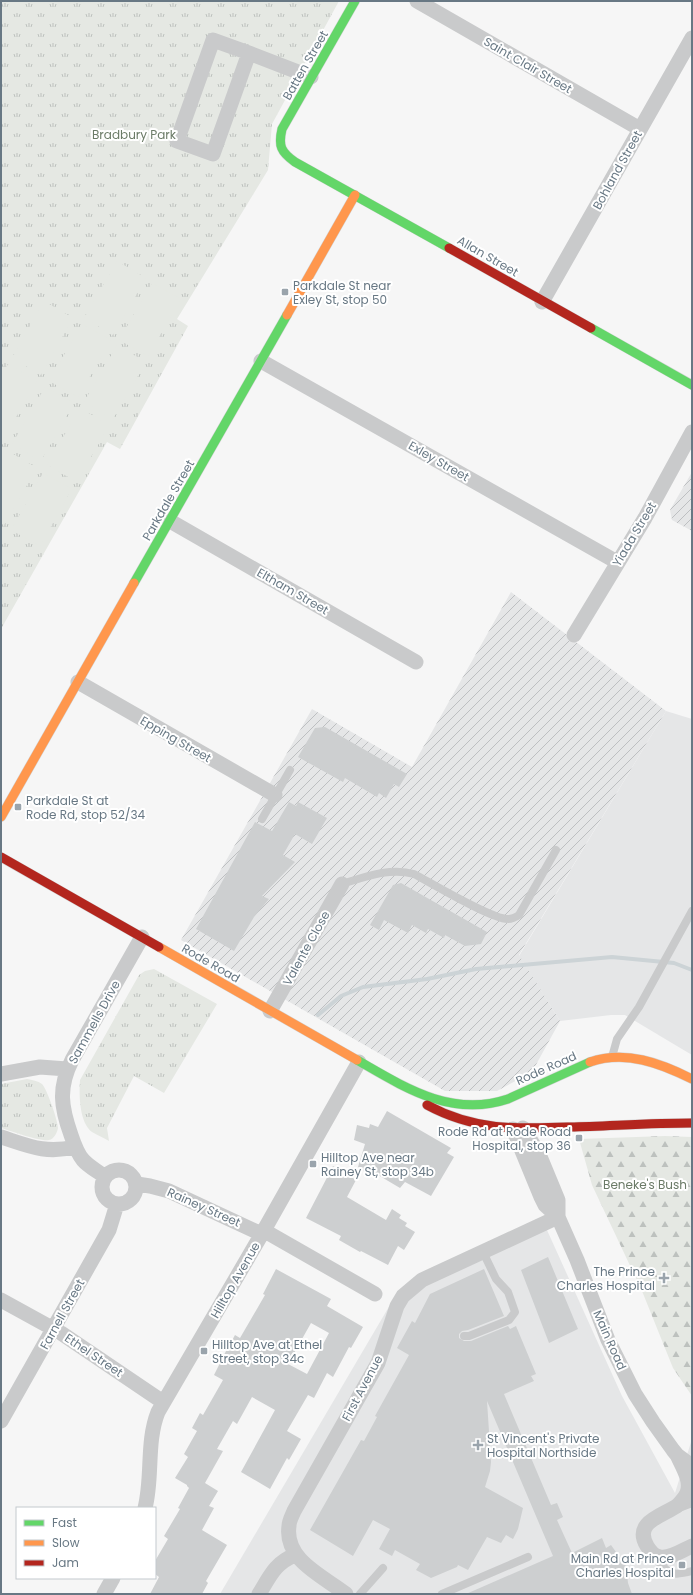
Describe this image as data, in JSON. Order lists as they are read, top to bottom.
{
  "streets": {
    "street": [
      "Batten Street",
      "Saint Clair Street",
      "Bohland Street",
      "Allan Street",
      "Exley Street",
      "Parkdale Street",
      "Yiada Street",
      "Eltham Street",
      "Epping Street",
      "Valente Close",
      "Rode Road",
      "Sammells Drive",
      "Rainey Street",
      "Hilltop Avenue",
      "Farnell Street",
      "Main Road",
      "Ethel Street",
      "First Avenue"
    ]
  },
  "crossings": [
    ["Batten Street", "Allan Street"],
    ["Saint Clair Street", "Bohland Street"],
    ["Bohland Street", "Allan Street"],
    ["Allan Street", "Parkdale Street"],
    ["Exley Street", "Parkdale Street"],
    ["Exley Street", "Yiada Street"],
    ["Parkdale Street", "Eltham Street"],
    ["Parkdale Street", "Epping Street"],
    ["Valente Close", "Rode Road"],
    ["Rode Road", "Sammells Drive"],
    ["Rode Road", "Hilltop Avenue"],
    ["Rode Road", "Main Road"],
    ["Rainey Street", "Hilltop Avenue"],
    ["Rainey Street", "Farnell Street"],
    ["Hilltop Avenue", "Ethel Street"],
    ["Farnell Street", "Ethel Street"],
    ["Main Road", "First Avenue"]
  ],
  "parks": ["Bradbury Park", "Beneke's Bush"],
  "places": {
    "transit": [
      "Parkdale St near Exley St, stop 50",
      "Parkdale St at Rode Rd, stop 52/34",
      "Rode Rd at Rode Road Hospital, stop 36",
      "Hilltop Ave near Rainey St, stop 34b",
      "Hilltop Ave at Ethel Street, stop 34c",
      "Main Rd at Prince Charles Hospital"
    ],
    "health": ["The Prince Charles Hospital", "St Vincent's Private Hospital Northside"]
  },
  "legend": ["Fast", "Slow", "Jam"]
}
